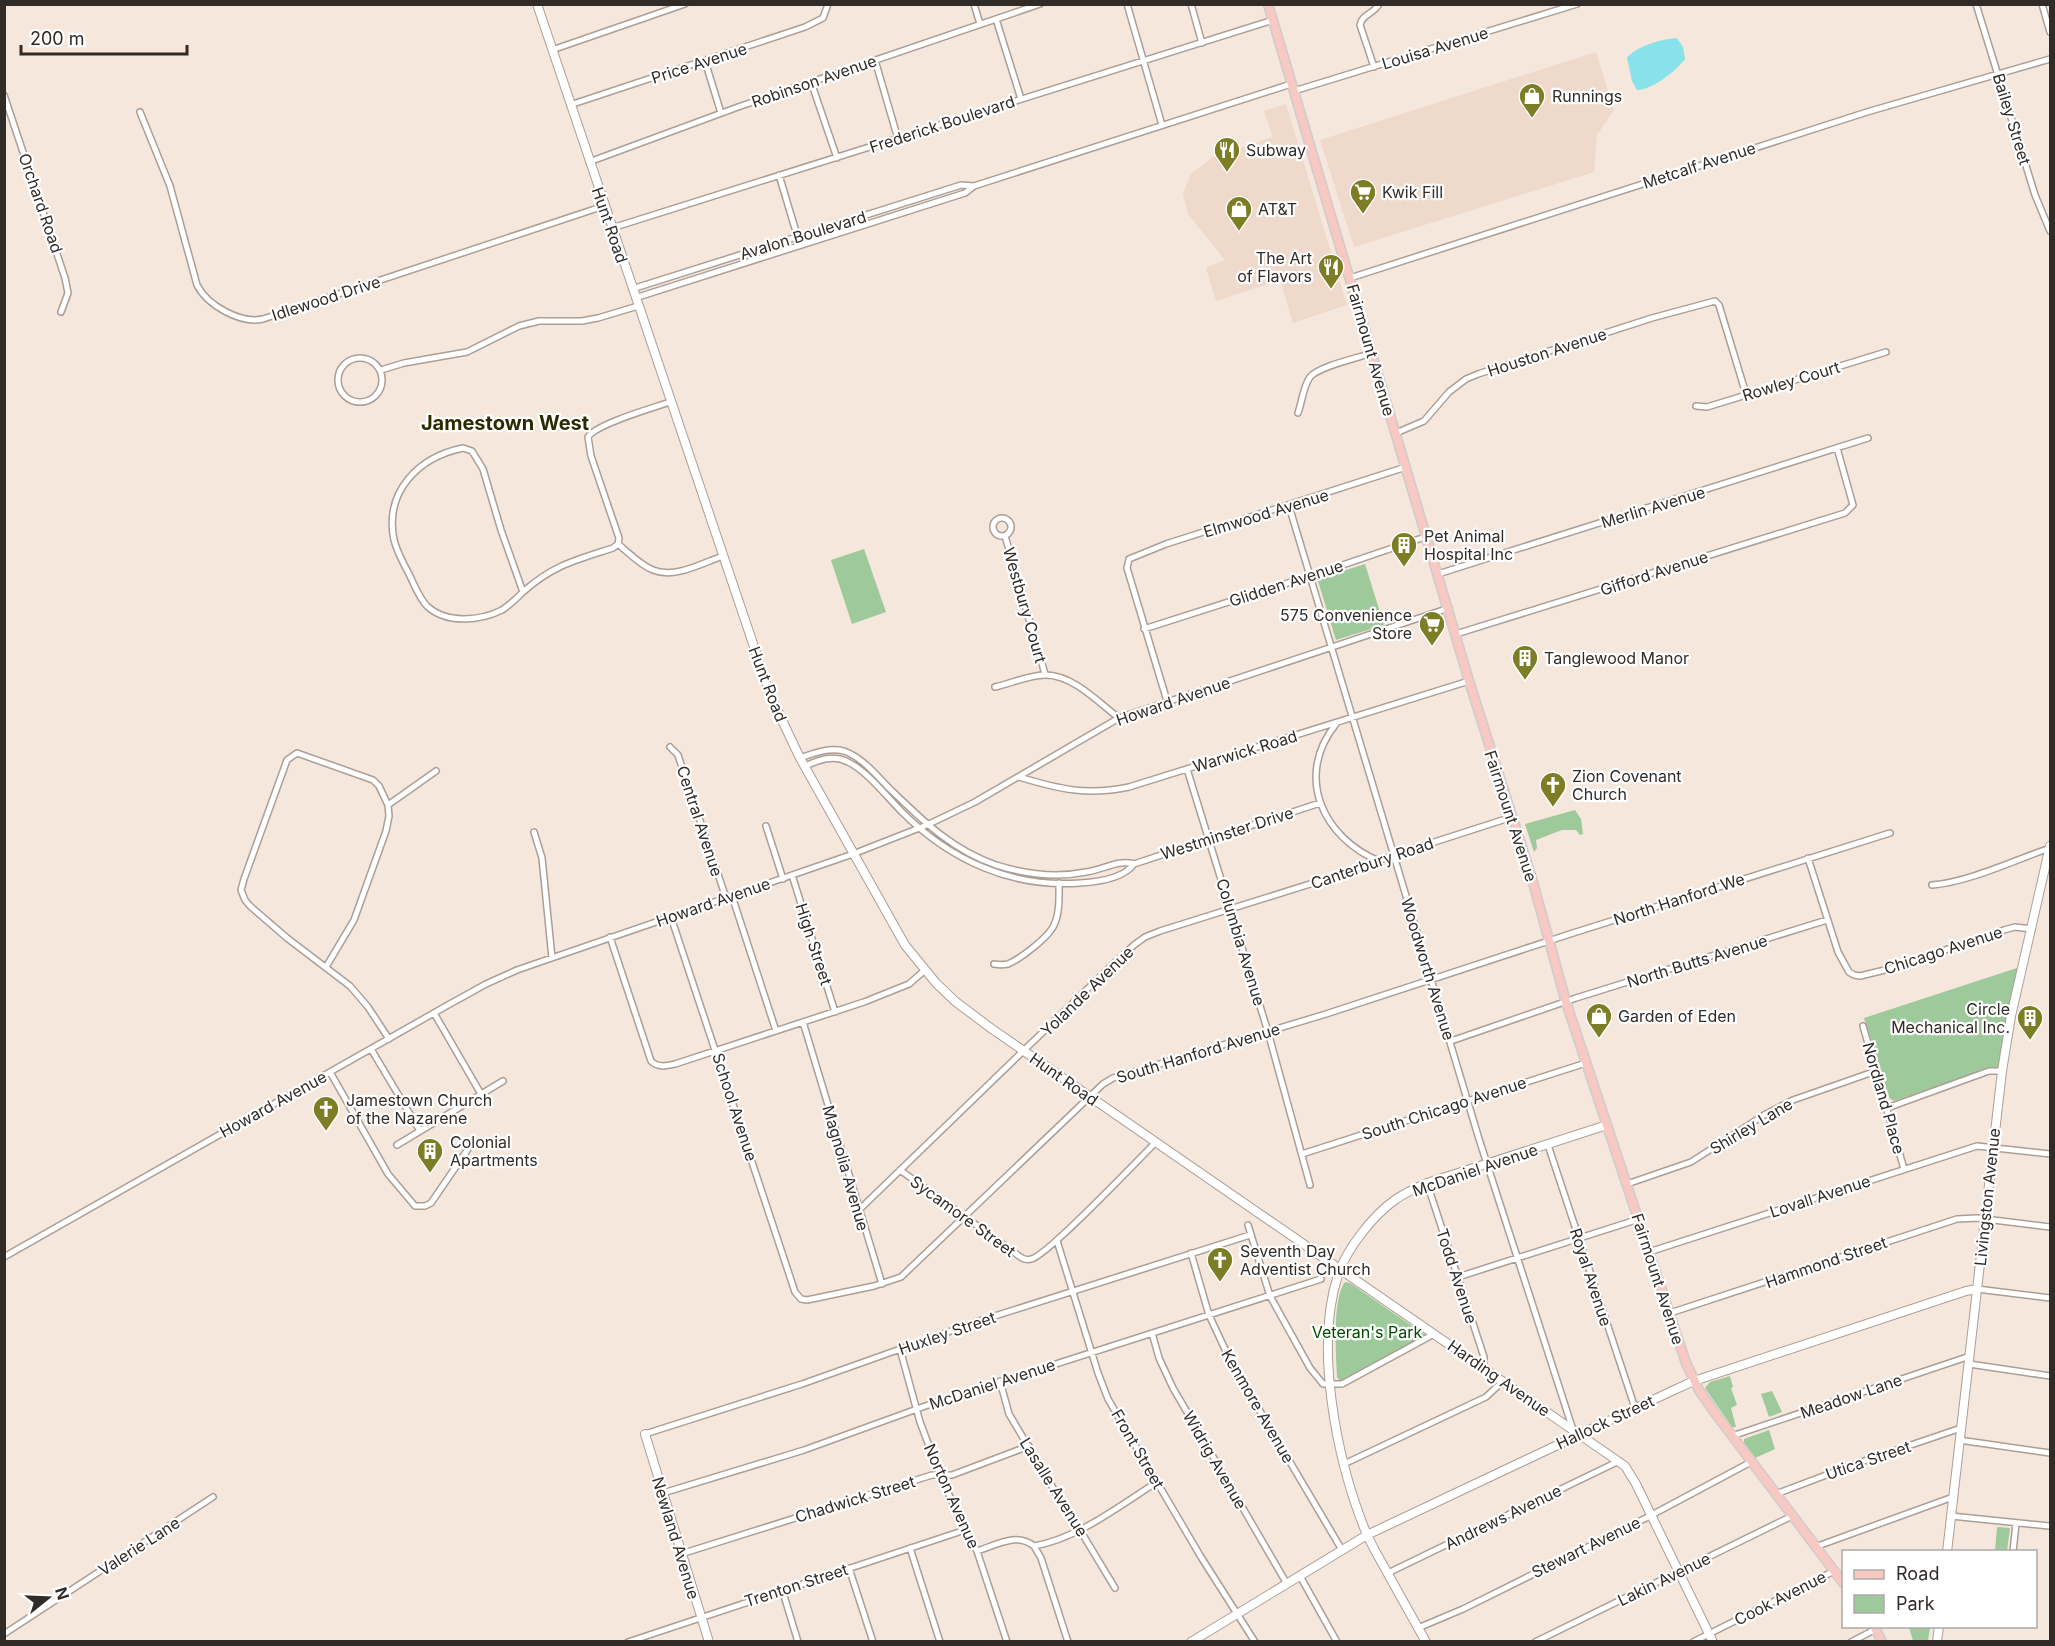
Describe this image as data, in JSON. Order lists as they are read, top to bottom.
{
  "streets": {
    "main road": ["Fairmount Avenue"],
    "street": [
      "Louisa Avenue",
      "Price Avenue",
      "Robinson Avenue",
      "Bailey Street",
      "Frederick Boulevard",
      "Metcalf Avenue",
      "Orchard Road",
      "Hunt Road",
      "Avalon Boulevard",
      "Idlewood Drive",
      "Houston Avenue",
      "Rowley Court",
      "Merlin Avenue",
      "Elmwood Avenue",
      "Gifford Avenue",
      "Glidden Avenue",
      "Westbury Court",
      "Howard Avenue",
      "Warwick Road",
      "Central Avenue",
      "Westminster Drive",
      "Canterbury Road",
      "North Hanford We",
      "Columbia Avenue",
      "High Street",
      "Chicago Avenue",
      "North Butts Avenue",
      "Woodworth Avenue",
      "Yolande Avenue",
      "South Hanford Avenue",
      "Nordland Place",
      "School Avenue",
      "South Chicago Avenue",
      "Shirley Lane",
      "Magnolia Avenue",
      "McDaniel Avenue",
      "Lovall Avenue",
      "Livingston Avenue",
      "Sycamore Street",
      "Hammond Street",
      "Todd Avenue",
      "Royal Avenue",
      "Huxley Street",
      "Harding Avenue",
      "Meadow Lane",
      "Kenmore Avenue",
      "Hallock Street",
      "Front Street",
      "Widrig Avenue",
      "Utica Street",
      "Lasalle Avenue",
      "Norton Avenue",
      "Chadwick Street",
      "Andrews Avenue",
      "Newland Avenue",
      "Valerie Lane",
      "Stewart Avenue",
      "Lakin Avenue",
      "Trenton Street",
      "Cook Avenue"
    ]
  },
  "crossings": [
    ["Louisa Avenue", "Avalon Boulevard"],
    ["Louisa Avenue", "Fairmount Avenue"],
    ["Price Avenue", "Hunt Road"],
    ["Robinson Avenue", "Hunt Road"],
    ["Bailey Street", "Metcalf Avenue"],
    ["Frederick Boulevard", "Hunt Road"],
    ["Frederick Boulevard", "Fairmount Avenue"],
    ["Metcalf Avenue", "Fairmount Avenue"],
    ["Hunt Road", "Avalon Boulevard"],
    ["Hunt Road", "Idlewood Drive"],
    ["Hunt Road", "Howard Avenue"],
    ["Hunt Road", "Westminster Drive"],
    ["Hunt Road", "Yolande Avenue"],
    ["Hunt Road", "South Hanford Avenue"],
    ["Hunt Road", "Sycamore Street"],
    ["Hunt Road", "Harding Avenue"],
    ["Avalon Boulevard", "Fairmount Avenue"],
    ["Fairmount Avenue", "Houston Avenue"],
    ["Fairmount Avenue", "Merlin Avenue"],
    ["Fairmount Avenue", "Elmwood Avenue"],
    ["Fairmount Avenue", "Gifford Avenue"],
    ["Fairmount Avenue", "Glidden Avenue"],
    ["Fairmount Avenue", "Howard Avenue"],
    ["Fairmount Avenue", "Warwick Road"],
    ["Fairmount Avenue", "Canterbury Road"],
    ["Fairmount Avenue", "North Hanford We"],
    ["Fairmount Avenue", "North Butts Avenue"],
    ["Fairmount Avenue", "South Hanford Avenue"],
    ["Fairmount Avenue", "South Chicago Avenue"],
    ["Fairmount Avenue", "Shirley Lane"],
    ["Fairmount Avenue", "McDaniel Avenue"],
    ["Fairmount Avenue", "Lovall Avenue"],
    ["Fairmount Avenue", "Hammond Street"],
    ["Fairmount Avenue", "Meadow Lane"],
    ["Fairmount Avenue", "Hallock Street"],
    ["Fairmount Avenue", "Utica Street"],
    ["Fairmount Avenue", "Stewart Avenue"],
    ["Fairmount Avenue", "Lakin Avenue"],
    ["Fairmount Avenue", "Cook Avenue"],
    ["Houston Avenue", "Rowley Court"],
    ["Merlin Avenue", "Gifford Avenue"],
    ["Elmwood Avenue", "Glidden Avenue"],
    ["Elmwood Avenue", "Woodworth Avenue"],
    ["Glidden Avenue", "Woodworth Avenue"],
    ["Howard Avenue", "Warwick Road"],
    ["Howard Avenue", "Central Avenue"],
    ["Howard Avenue", "Westminster Drive"],
    ["Howard Avenue", "High Street"],
    ["Howard Avenue", "Woodworth Avenue"],
    ["Howard Avenue", "School Avenue"],
    ["Warwick Road", "Columbia Avenue"],
    ["Warwick Road", "Woodworth Avenue"],
    ["Westminster Drive", "Columbia Avenue"],
    ["Canterbury Road", "Columbia Avenue"],
    ["Canterbury Road", "Woodworth Avenue"],
    ["Canterbury Road", "Yolande Avenue"],
    ["North Hanford We", "South Hanford Avenue"],
    ["Columbia Avenue", "Yolande Avenue"],
    ["Columbia Avenue", "South Hanford Avenue"],
    ["Columbia Avenue", "South Chicago Avenue"],
    ["Chicago Avenue", "North Butts Avenue"],
    ["Chicago Avenue", "Livingston Avenue"],
    ["North Butts Avenue", "Woodworth Avenue"],
    ["Woodworth Avenue", "South Hanford Avenue"],
    ["Woodworth Avenue", "South Chicago Avenue"],
    ["Woodworth Avenue", "McDaniel Avenue"],
    ["Woodworth Avenue", "Harding Avenue"],
    ["Woodworth Avenue", "Hallock Street"],
    ["Yolande Avenue", "Magnolia Avenue"],
    ["Yolande Avenue", "Sycamore Street"],
    ["South Hanford Avenue", "School Avenue"],
    ["South Hanford Avenue", "Magnolia Avenue"],
    ["South Hanford Avenue", "Sycamore Street"],
    ["Nordland Place", "Shirley Lane"],
    ["Nordland Place", "Lovall Avenue"],
    ["School Avenue", "Magnolia Avenue"],
    ["McDaniel Avenue", "Todd Avenue"],
    ["McDaniel Avenue", "Royal Avenue"],
    ["McDaniel Avenue", "Harding Avenue"],
    ["McDaniel Avenue", "Kenmore Avenue"],
    ["McDaniel Avenue", "Hallock Street"],
    ["McDaniel Avenue", "Front Street"],
    ["McDaniel Avenue", "Widrig Avenue"],
    ["McDaniel Avenue", "Lasalle Avenue"],
    ["McDaniel Avenue", "Norton Avenue"],
    ["McDaniel Avenue", "Andrews Avenue"],
    ["McDaniel Avenue", "Newland Avenue"],
    ["McDaniel Avenue", "Stewart Avenue"],
    ["Lovall Avenue", "Livingston Avenue"],
    ["Livingston Avenue", "Hammond Street"],
    ["Livingston Avenue", "Meadow Lane"],
    ["Livingston Avenue", "Hallock Street"],
    ["Livingston Avenue", "Utica Street"],
    ["Sycamore Street", "Front Street"],
    ["Todd Avenue", "Harding Avenue"],
    ["Royal Avenue", "Hallock Street"],
    ["Huxley Street", "Kenmore Avenue"],
    ["Huxley Street", "Front Street"],
    ["Huxley Street", "Norton Avenue"],
    ["Huxley Street", "Newland Avenue"],
    ["Harding Avenue", "Hallock Street"],
    ["Harding Avenue", "Andrews Avenue"],
    ["Harding Avenue", "Stewart Avenue"],
    ["Harding Avenue", "Lakin Avenue"],
    ["Harding Avenue", "Cook Avenue"],
    ["Kenmore Avenue", "Hallock Street"],
    ["Hallock Street", "Front Street"],
    ["Hallock Street", "Widrig Avenue"],
    ["Lasalle Avenue", "Chadwick Street"],
    ["Norton Avenue", "Chadwick Street"],
    ["Norton Avenue", "Trenton Street"],
    ["Chadwick Street", "Newland Avenue"],
    ["Newland Avenue", "Trenton Street"]
  ],
  "districts": ["Jamestown West"],
  "parks": ["Veteran's Park"],
  "places": {
    "shop": ["Runnings", "AT&T", "Garden of Eden"],
    "restaurant": ["Subway", "The Art of Flavors"],
    "supermarket": ["Kwik Fill", "575 Convenience Store"],
    "building": [
      "Pet Animal Hospital Inc",
      "Tanglewood Manor",
      "Circle Mechanical Inc.",
      "Colonial Apartments"
    ],
    "church": ["Zion Covenant Church", "Jamestown Church of the Nazarene", "Seventh Day Adventist Church"]
  },
  "legend": ["Road", "Park"],
  "scale_bar": "200 m",
  "north": "right"
}
